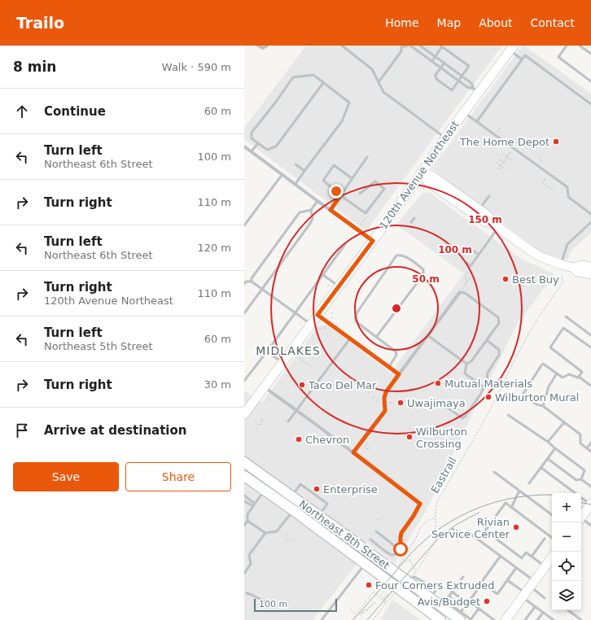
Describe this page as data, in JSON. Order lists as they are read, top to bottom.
{
  "streets": {
    "main road": ["120th Avenue Northeast", "Northeast 8th Street"],
    "path": ["Eastrail"]
  },
  "districts": ["MIDLAKES"],
  "places": [
    "The Home Depot",
    "Best Buy",
    "Mutual Materials",
    "Taco Del Mar",
    "Wilburton Mural",
    "Uwajimaya",
    "Wilburton Crossing",
    "Chevron",
    "Enterprise",
    "Rivian Service Center",
    "Four Corners Extruded",
    "Avis/Budget"
  ],
  "scale_bar": "100 m",
  "page": {
    "header": "Trailo",
    "nav": [
      "Home",
      "Map",
      "About",
      "Contact"
    ],
    "heading": ["8 min", "Walk · 590 m"],
    "list": [
      ["Continue", "60 m"],
      ["Turn left", "Northeast 6th Street", "100 m"],
      ["Turn right", "110 m"],
      ["Turn left", "Northeast 6th Street", "120 m"],
      ["Turn right", "120th Avenue Northeast", "110 m"],
      ["Turn left", "Northeast 5th Street", "60 m"],
      ["Turn right", "30 m"],
      "Arrive at destination"
    ],
    "buttons": ["Save", "Share"],
    "map_buttons": ["+", "−"],
    "scale": "100 m"
  },
  "rings": ["150 m", "100 m", "50 m"]
}
